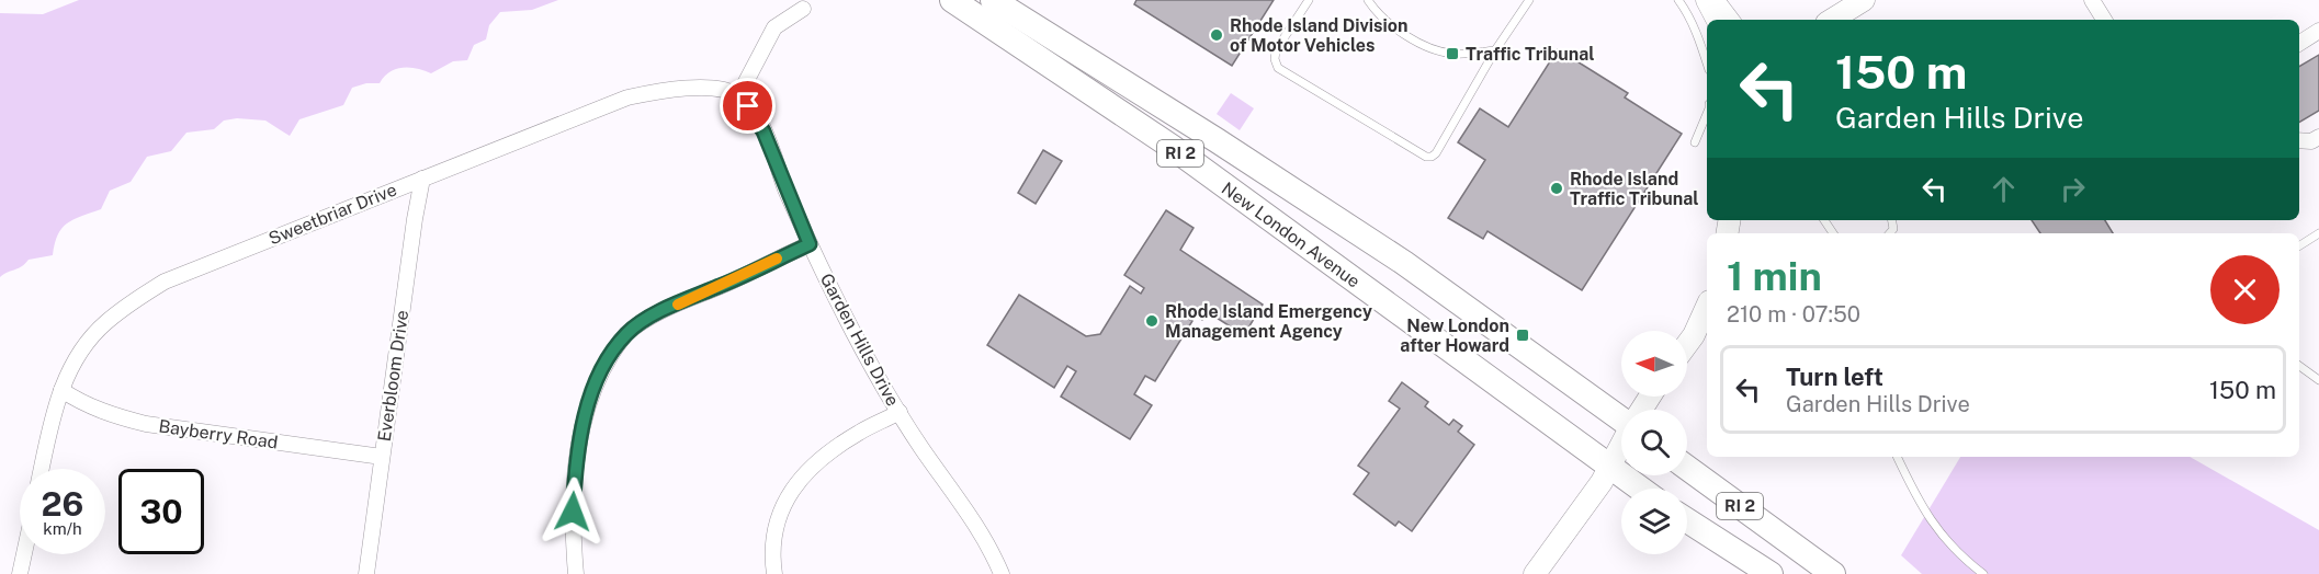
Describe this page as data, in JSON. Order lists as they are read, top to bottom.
{
  "streets": {
    "main road": ["RI 2", "New London Avenue"],
    "street": [
      "Sweetbriar Drive",
      "Garden Hills Drive",
      "Everbloom Drive",
      "Bayberry Road"
    ]
  },
  "crossings": [
    ["Sweetbriar Drive", "Garden Hills Drive"],
    ["Sweetbriar Drive", "Everbloom Drive"],
    ["Sweetbriar Drive", "Bayberry Road"],
    ["Everbloom Drive", "Bayberry Road"]
  ],
  "places": {
    "other": ["Rhode Island Division of Motor Vehicles", "Rhode Island Traffic Tribunal", "Rhode Island Emergency Management Agency"],
    "transit": ["Traffic Tribunal", "New London after Howard"]
  },
  "north": "left",
  "page": {
    "turn": ["150 m", "Garden Hills Drive"],
    "heading": ["1 min", "210 m · 07:50"],
    "list": [
      {
        "name": "Turn left",
        "note": "Garden Hills Drive",
        "value": "150 m"
      }
    ],
    "speed": "26 km/h",
    "limit": "30"
  }
}
